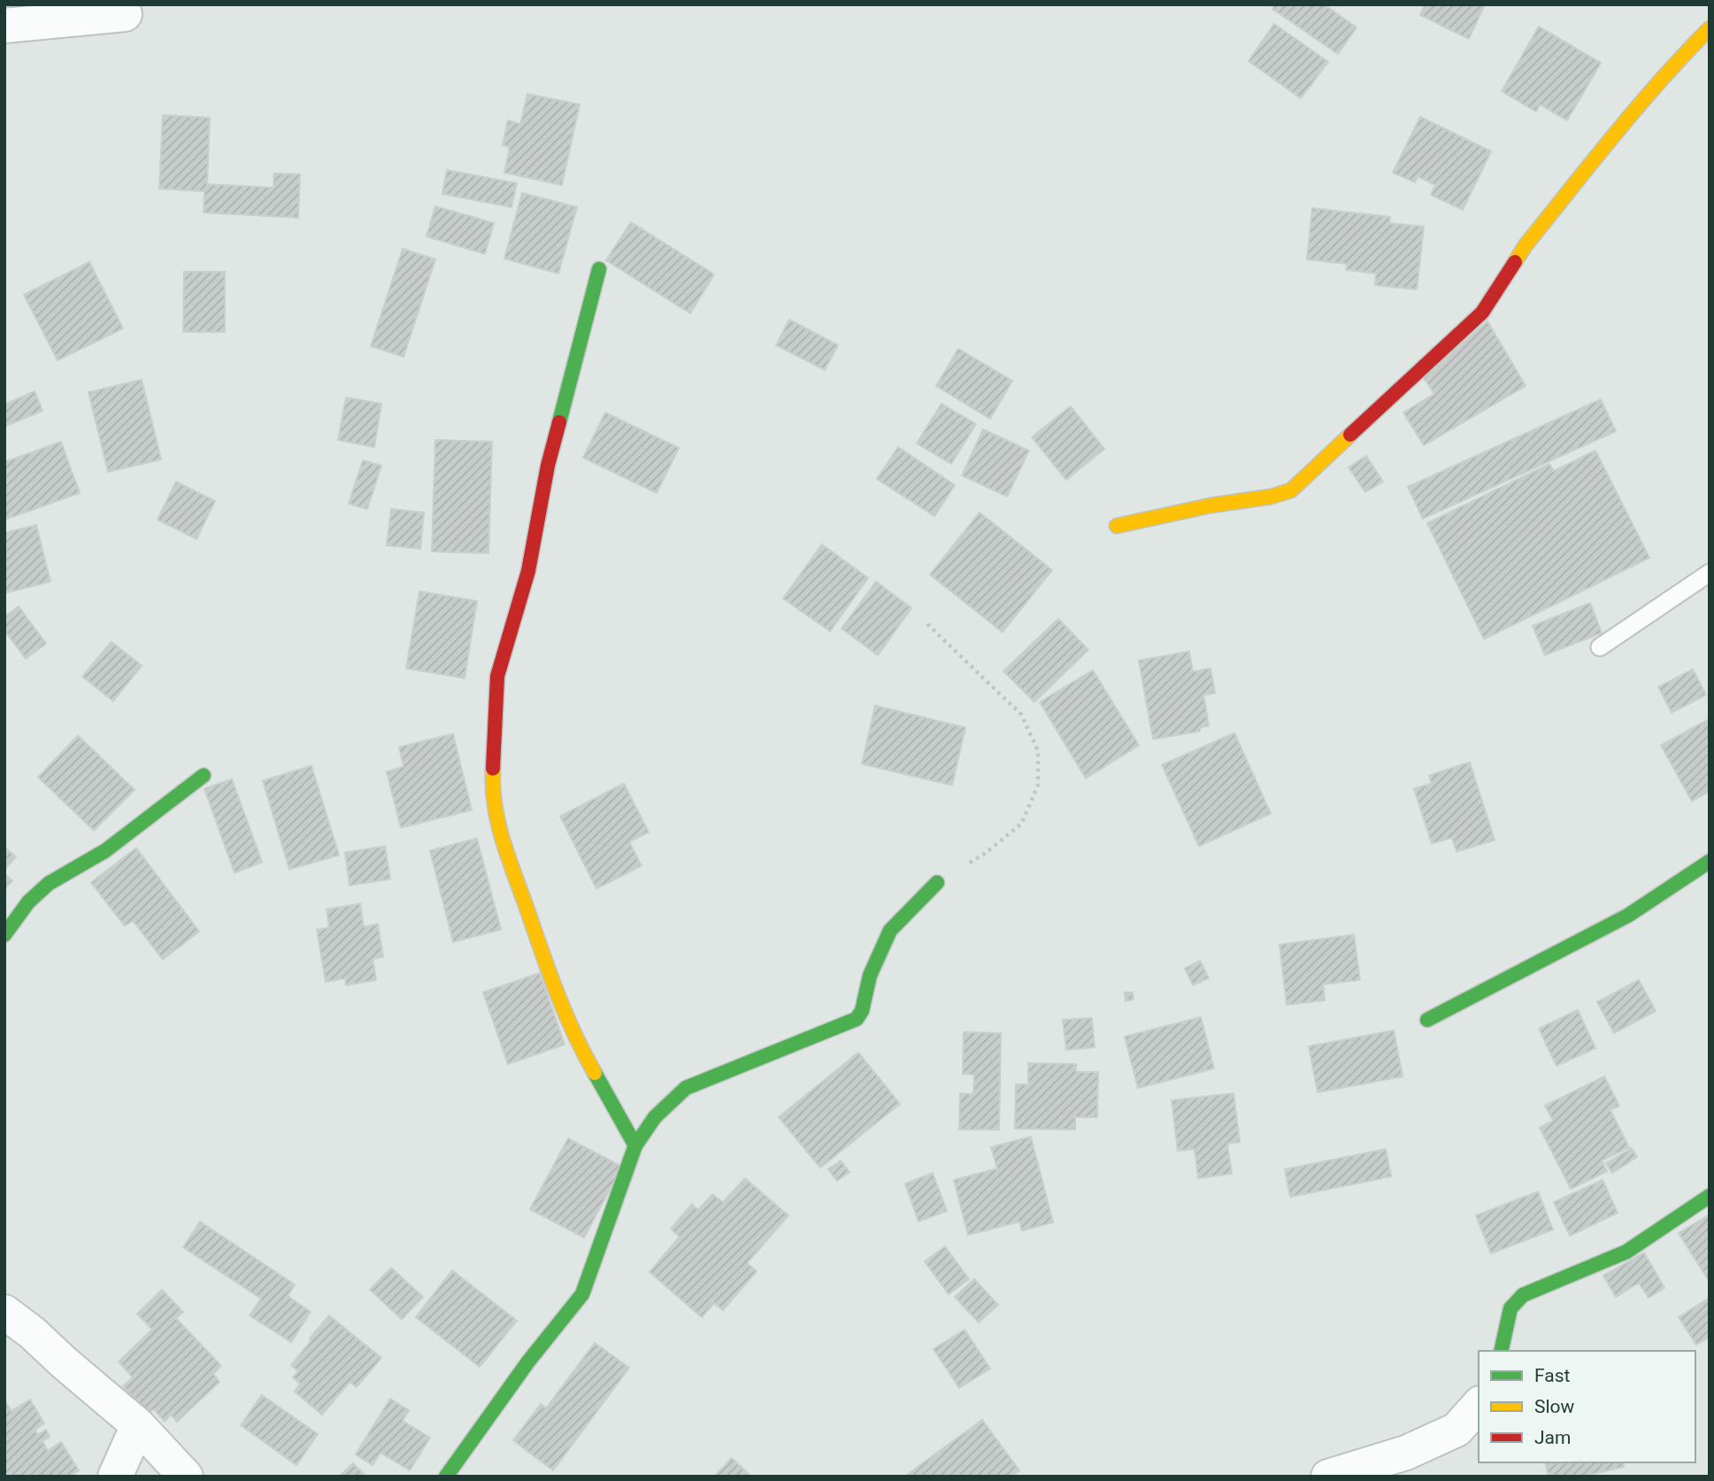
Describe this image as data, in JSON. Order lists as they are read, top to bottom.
{
  "legend": ["Fast", "Slow", "Jam"]
}
